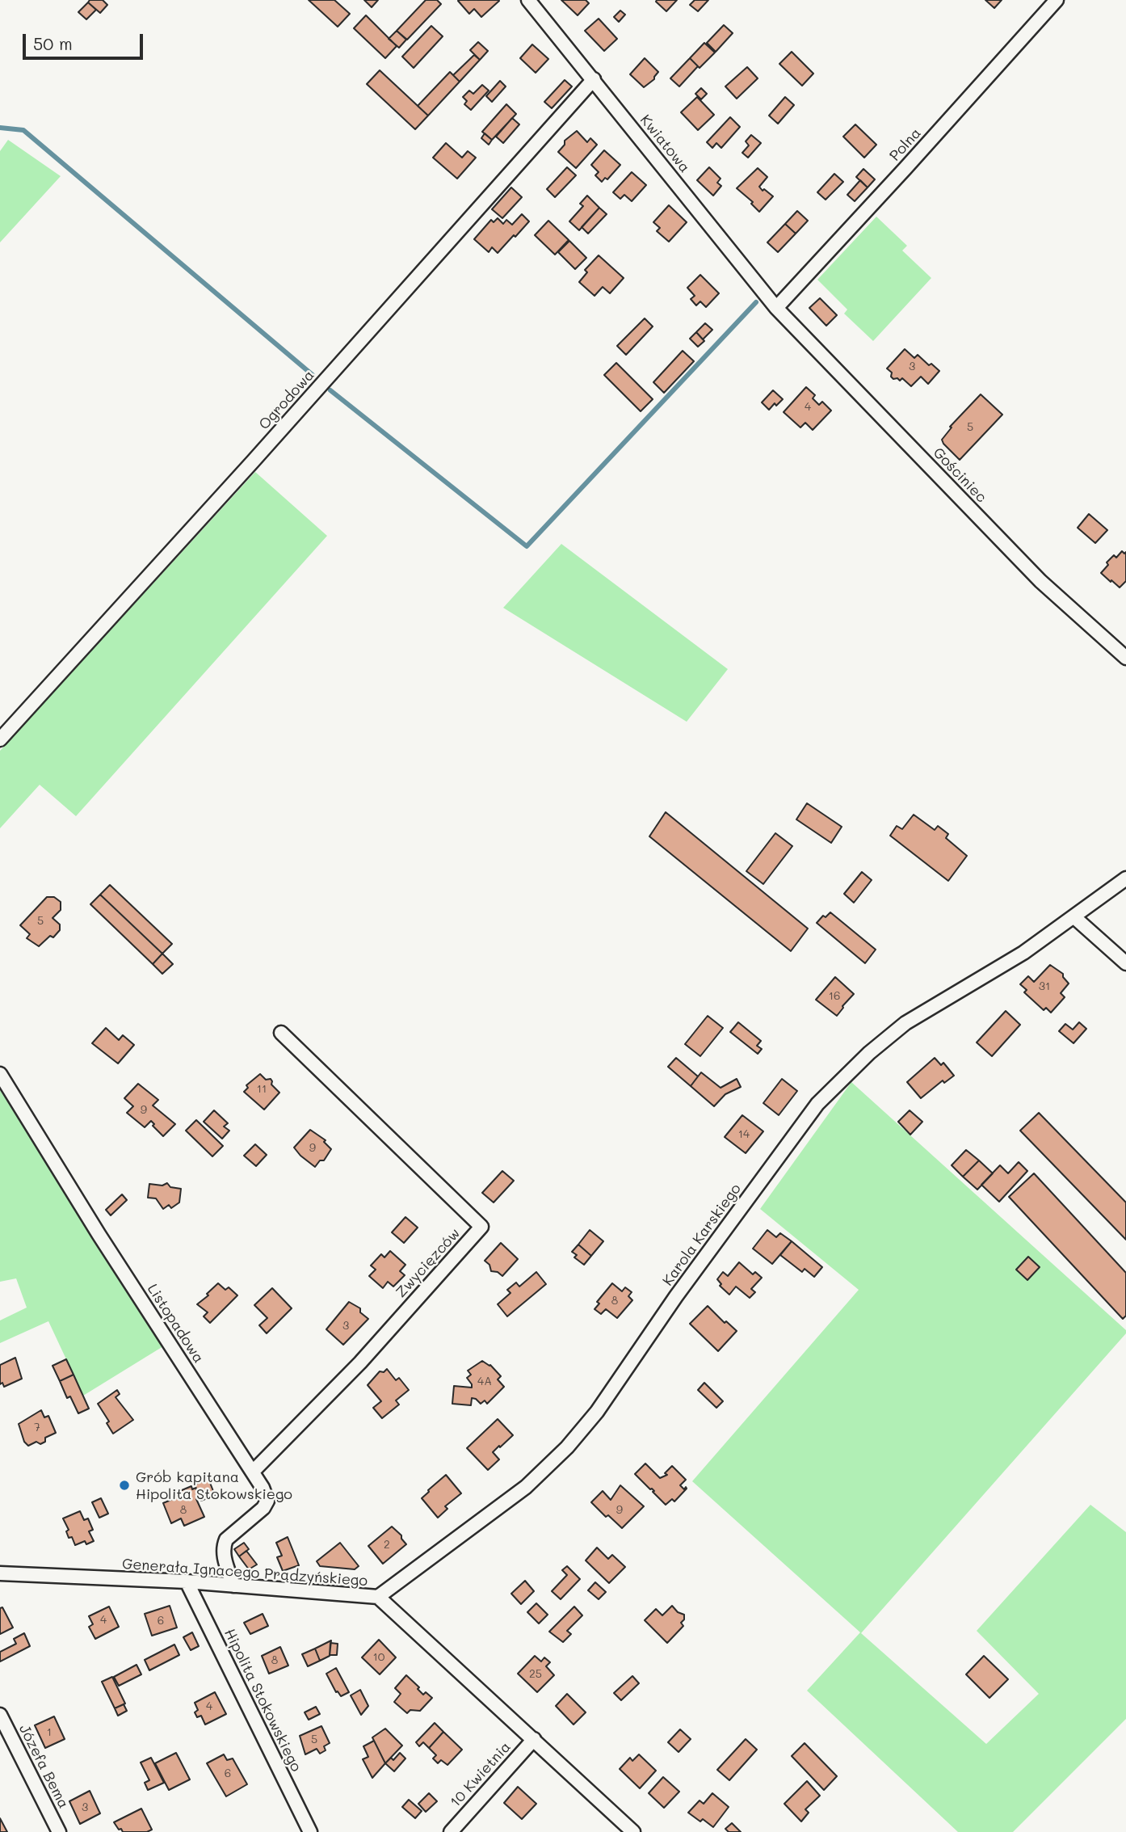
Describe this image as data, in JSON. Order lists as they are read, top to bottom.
{
  "streets": {
    "street": [
      "Kwiatowa",
      "Polna",
      "Ogrodowa",
      "Gościniec",
      "Karola Karskiego",
      "Zwycięzców",
      "Listopadowa",
      "Generała Ignacego Prądzyńskiego",
      "Hipolita Stokowskiego",
      "Józefa Bema",
      "10 Kwietnia"
    ]
  },
  "crossings": [
    ["Kwiatowa", "Polna"],
    ["Kwiatowa", "Ogrodowa"],
    ["Kwiatowa", "Gościniec"],
    ["Polna", "Gościniec"],
    ["Karola Karskiego", "Generała Ignacego Prądzyńskiego"],
    ["Zwycięzców", "Listopadowa"],
    ["Listopadowa", "Generała Ignacego Prądzyńskiego"],
    ["Generała Ignacego Prądzyńskiego", "Hipolita Stokowskiego"],
    ["Generała Ignacego Prądzyńskiego", "10 Kwietnia"]
  ],
  "places": ["Grób kapitana Hipolita Stokowskiego"],
  "house_numbers": [
    "3",
    "4",
    "5",
    "5",
    "31",
    "16",
    "11",
    "9",
    "14",
    "9",
    "8",
    "3",
    "4A",
    "7",
    "8",
    "9",
    "2",
    "4",
    "6",
    "10",
    "8",
    "25",
    "4",
    "1",
    "5",
    "6",
    "3"
  ],
  "scale_bar": "50 m"
}
